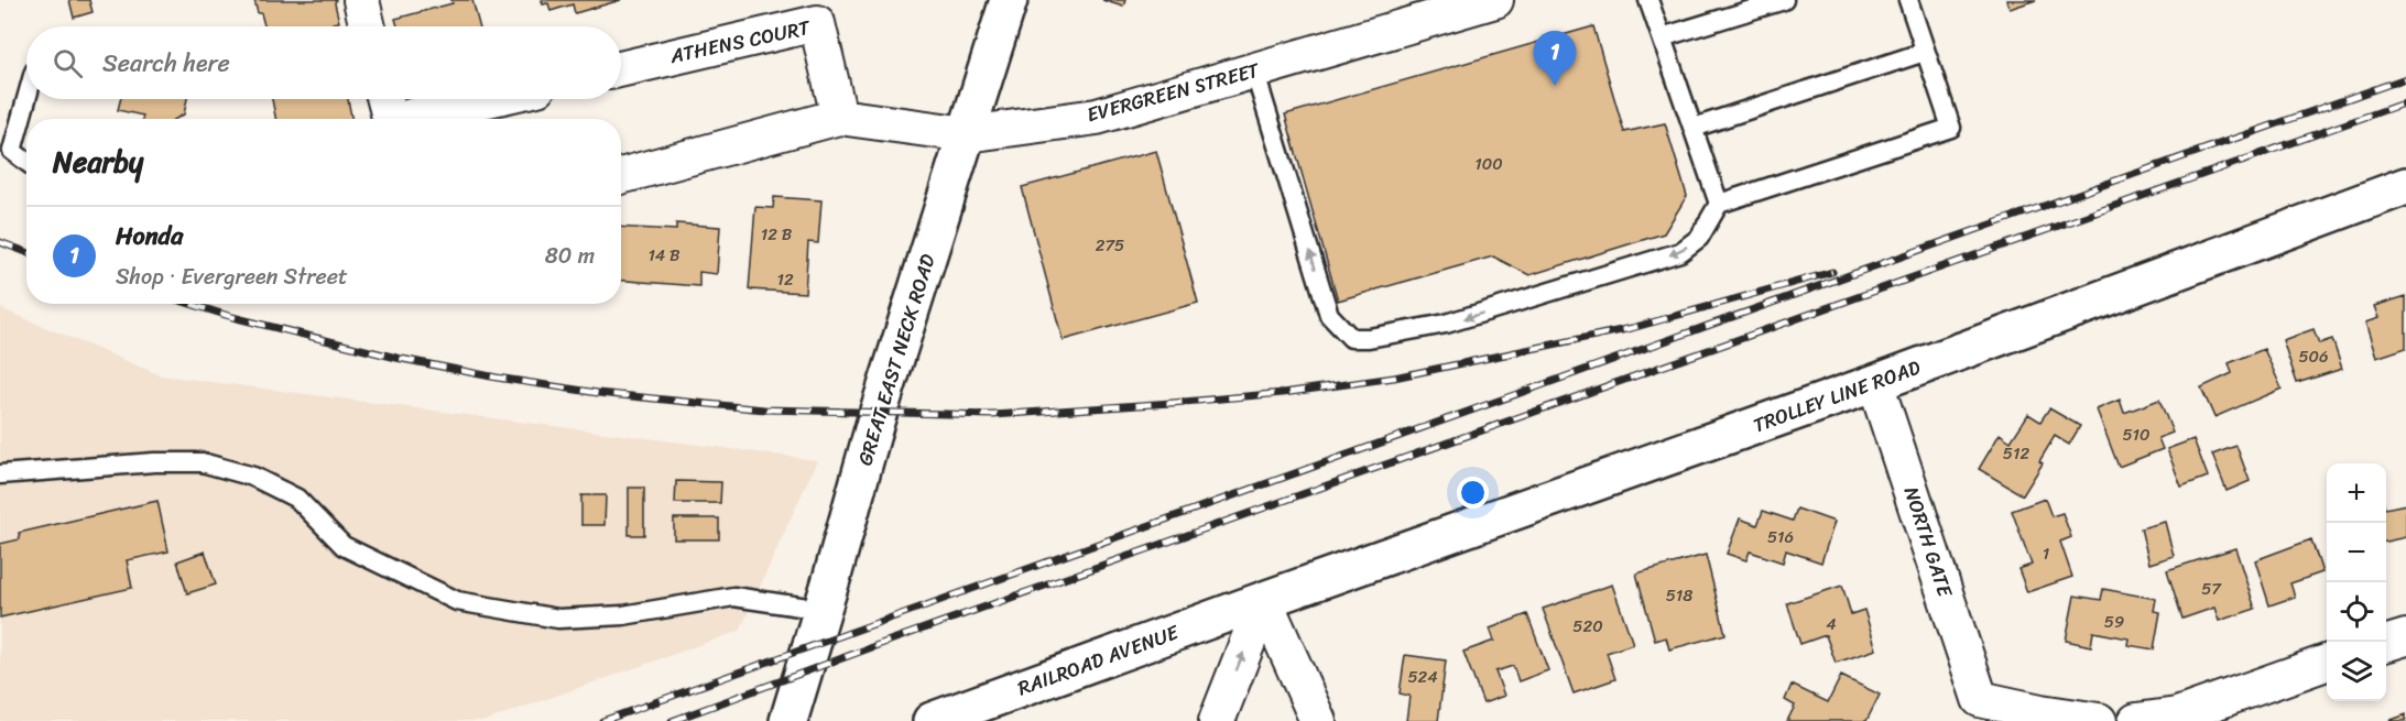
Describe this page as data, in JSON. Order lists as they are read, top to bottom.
{
  "streets": {
    "main road": ["GREAT EAST NECK ROAD", "TROLLEY LINE ROAD", "RAILROAD AVENUE"],
    "street": ["ATHENS COURT", "EVERGREEN STREET", "NORTH GATE"]
  },
  "crossings": [
    ["ATHENS COURT", "EVERGREEN STREET"],
    ["EVERGREEN STREET", "GREAT EAST NECK ROAD"],
    ["TROLLEY LINE ROAD", "NORTH GATE"],
    ["TROLLEY LINE ROAD", "RAILROAD AVENUE"]
  ],
  "house_numbers": [
    "100",
    "12 B",
    "275",
    "14 B",
    "12",
    "506",
    "510",
    "512",
    "516",
    "1",
    "57",
    "518",
    "59",
    "4",
    "520",
    "524"
  ],
  "page": {
    "search": "Search here",
    "pins": "1",
    "heading": "Nearby",
    "list": [
      {
        "mark": "1",
        "name": "Honda",
        "note": "Shop · Evergreen Street",
        "value": "80 m"
      }
    ],
    "map_buttons": ["+", "−"]
  }
}
